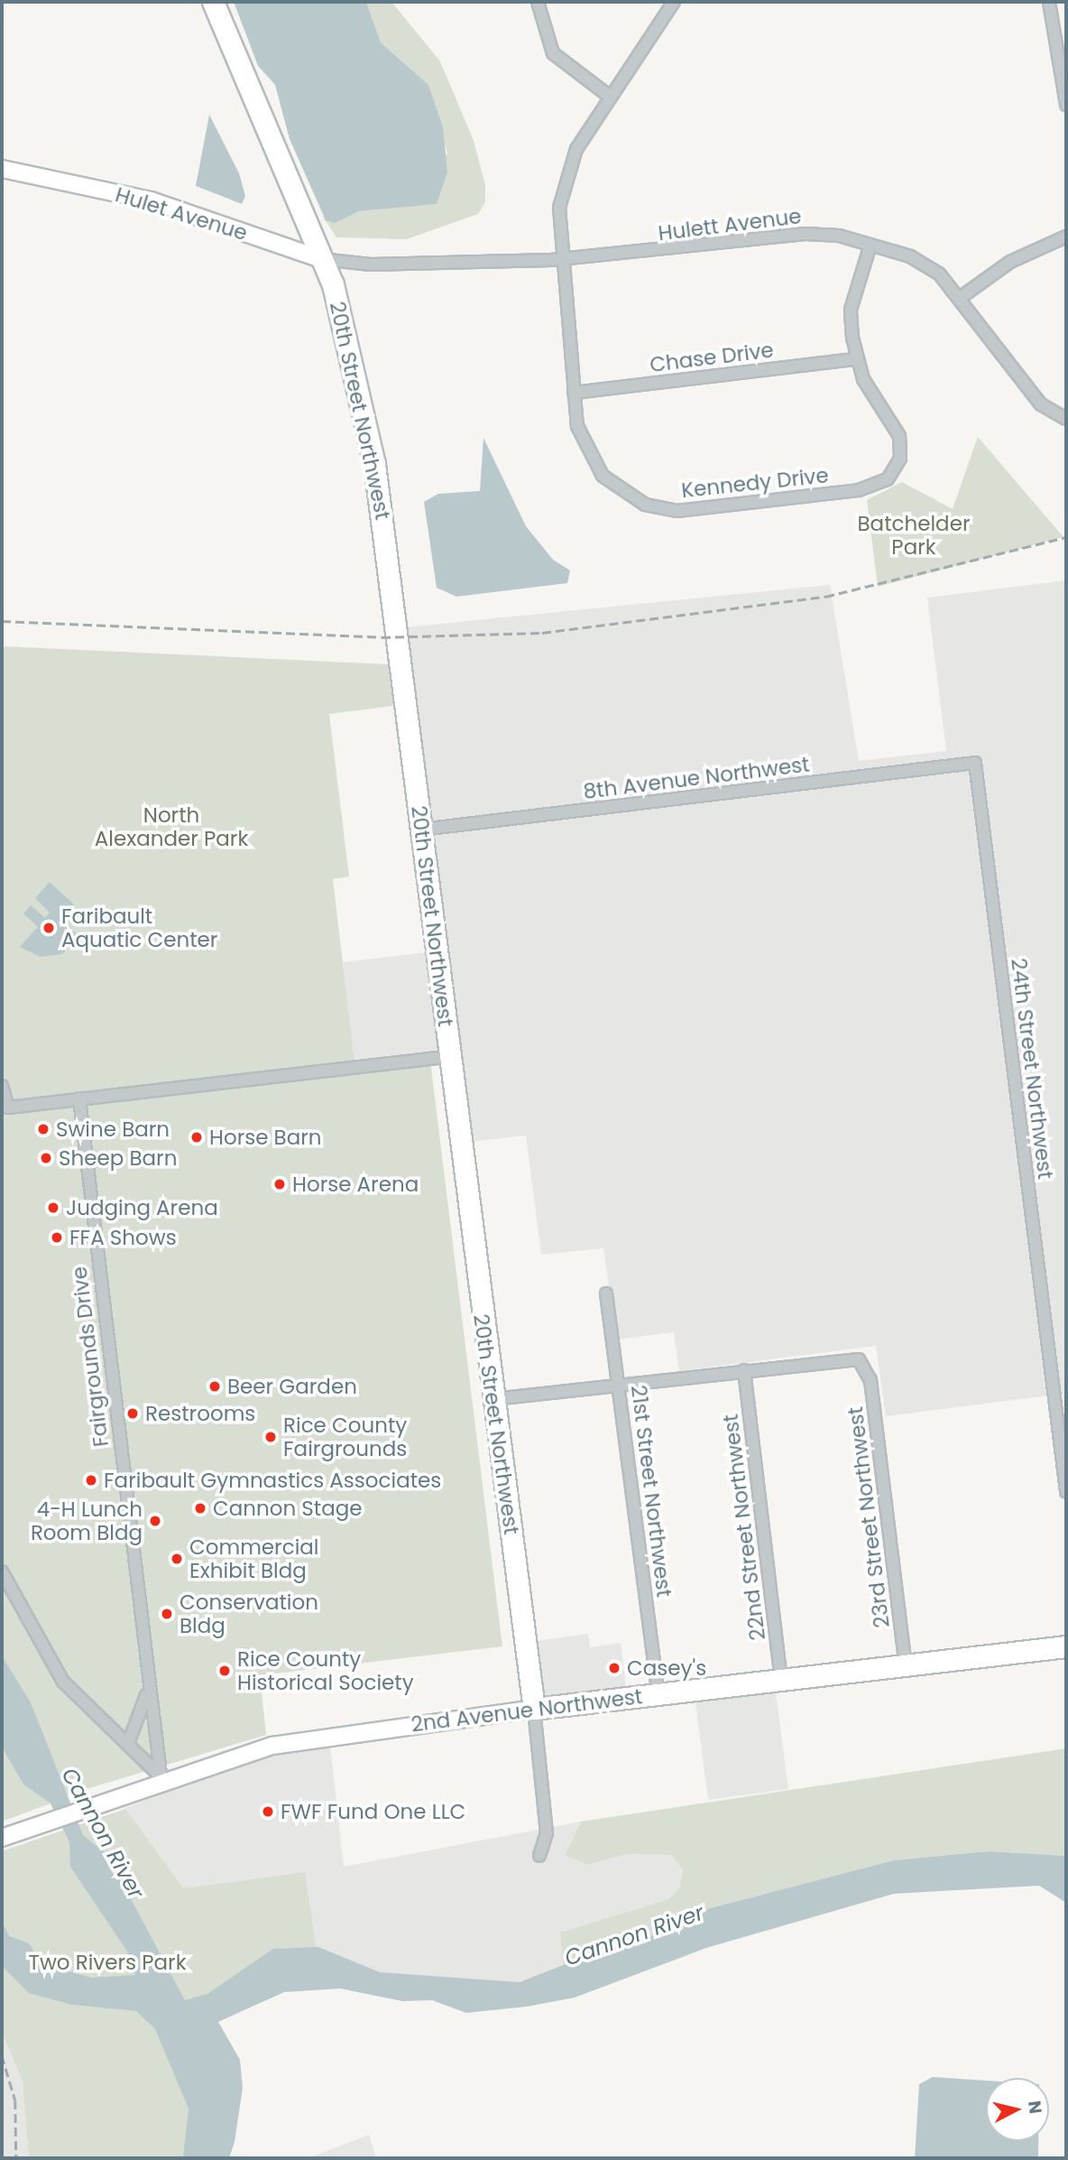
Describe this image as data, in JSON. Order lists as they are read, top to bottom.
{
  "streets": {
    "highway": ["20th Street Northwest", "2nd Avenue Northwest"],
    "street": [
      "Hulet Avenue",
      "Hulett Avenue",
      "Chase Drive",
      "Kennedy Drive",
      "8th Avenue Northwest",
      "24th Street Northwest",
      "Fairgrounds Drive",
      "21st Street Northwest",
      "23rd Street Northwest",
      "22nd Street Northwest"
    ]
  },
  "crossings": [
    ["Hulet Avenue", "Hulett Avenue"],
    ["Hulet Avenue", "20th Street Northwest"],
    ["Hulett Avenue", "20th Street Northwest"],
    ["Hulett Avenue", "Kennedy Drive"],
    ["Chase Drive", "Kennedy Drive"],
    ["20th Street Northwest", "8th Avenue Northwest"],
    ["20th Street Northwest", "2nd Avenue Northwest"],
    ["8th Avenue Northwest", "24th Street Northwest"],
    ["Fairgrounds Drive", "2nd Avenue Northwest"],
    ["21st Street Northwest", "2nd Avenue Northwest"],
    ["23rd Street Northwest", "22nd Street Northwest"],
    ["23rd Street Northwest", "2nd Avenue Northwest"],
    ["22nd Street Northwest", "2nd Avenue Northwest"]
  ],
  "water": ["Cannon River"],
  "parks": ["Batchelder Park", "North Alexander Park", "Two Rivers Park"],
  "places": [
    "Faribault Aquatic Center",
    "Swine Barn",
    "Horse Barn",
    "Sheep Barn",
    "Horse Arena",
    "Judging Arena",
    "FFA Shows",
    "Beer Garden",
    "Restrooms",
    "Rice County Fairgrounds",
    "Faribault Gymnastics Associates",
    "Cannon Stage",
    "4-H Lunch Room Bldg",
    "Commercial Exhibit Bldg",
    "Conservation Bldg",
    "Casey's",
    "Rice County Historical Society",
    "FWF Fund One LLC"
  ],
  "north": "right"
}
